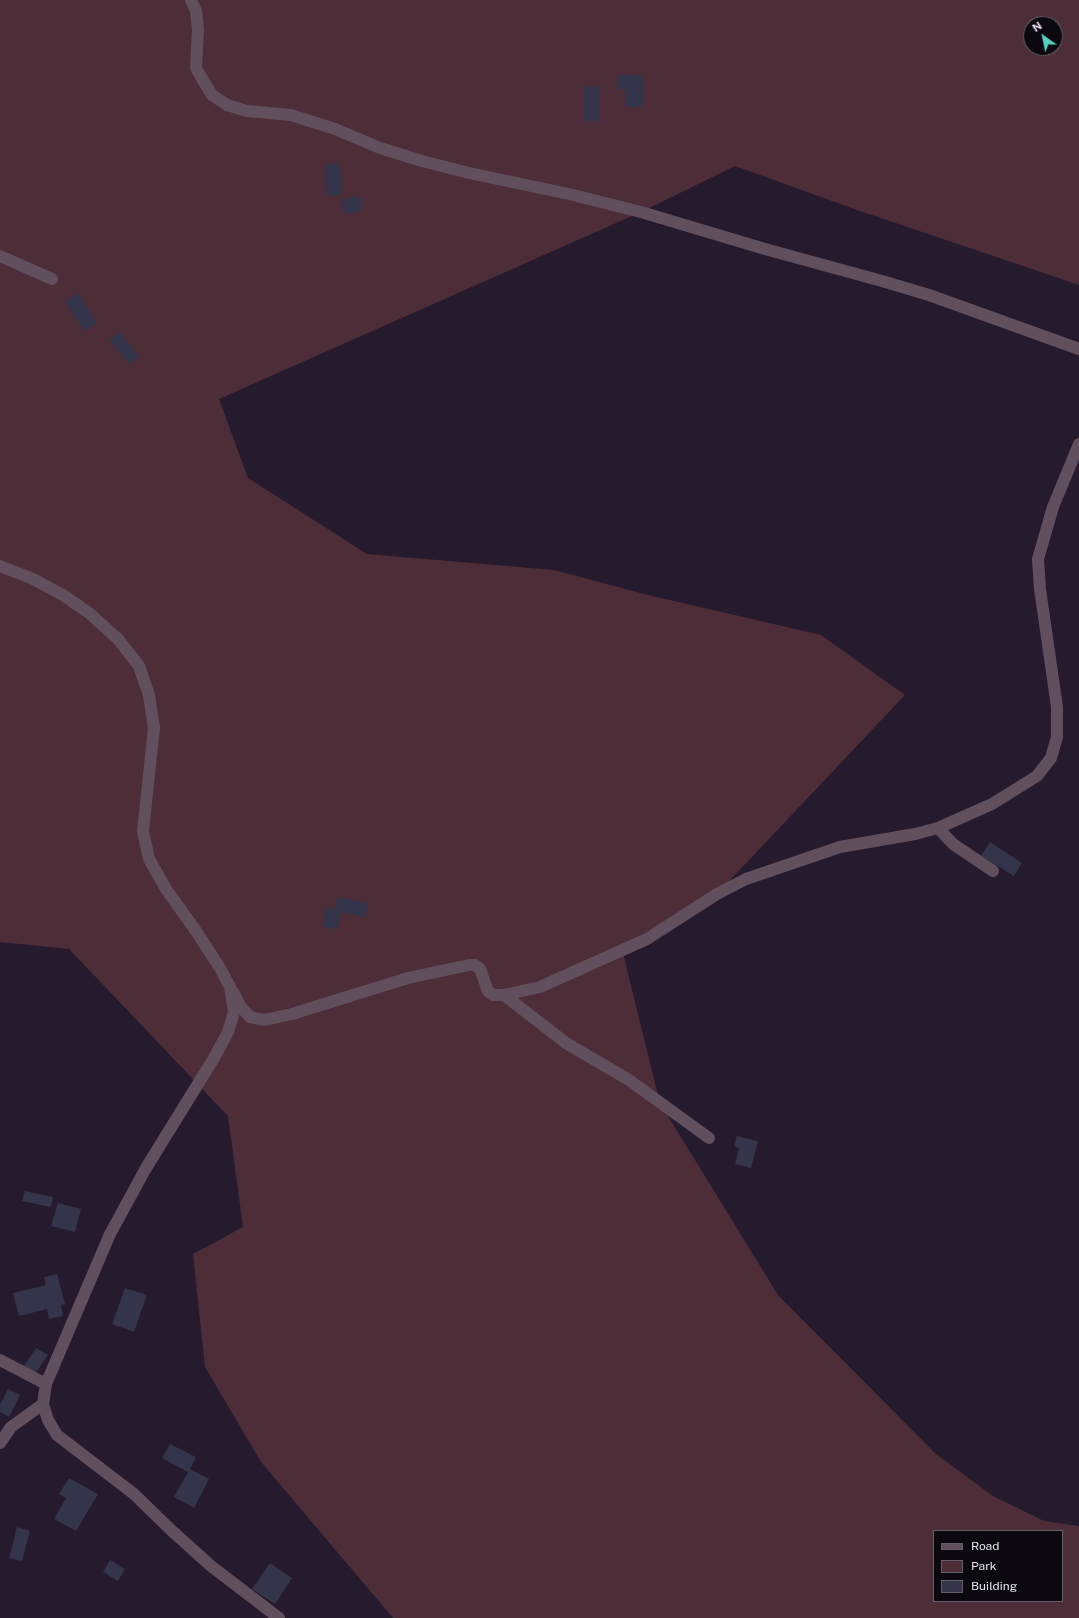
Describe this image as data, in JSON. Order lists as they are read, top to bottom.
{
  "legend": ["Road", "Park", "Building"],
  "north": "top left"
}
